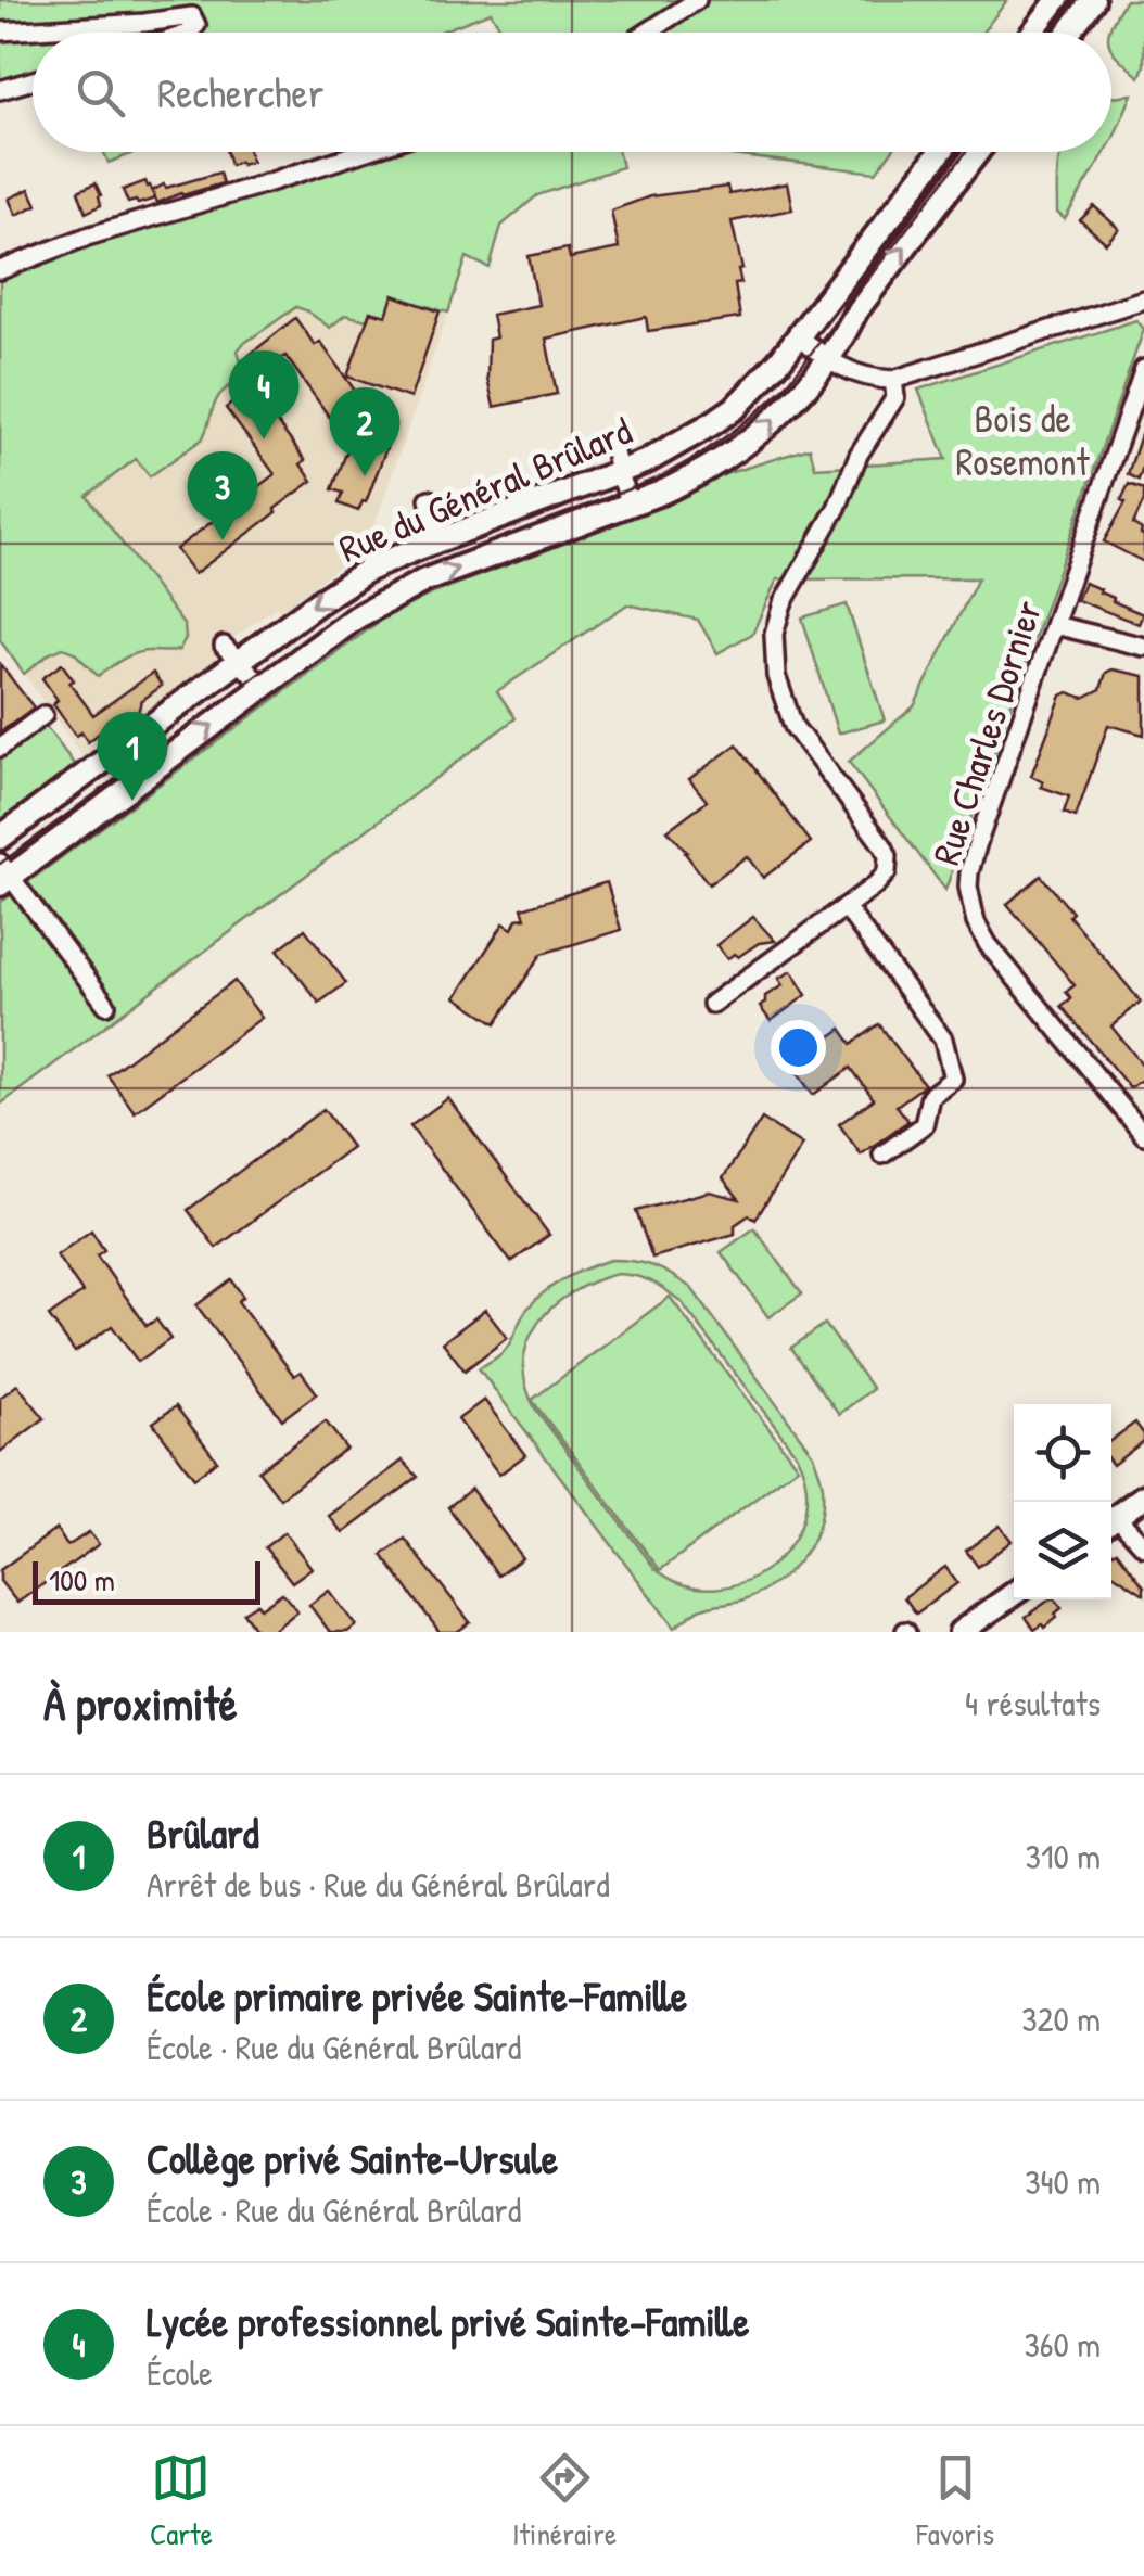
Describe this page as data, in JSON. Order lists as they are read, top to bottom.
{
  "streets": {
    "main road": ["Rue du Général Brûlard"],
    "street": ["Rue Charles Dornier"]
  },
  "parks": ["Bois de Rosemont"],
  "scale_bar": "100 m",
  "page": {
    "search": "Rechercher",
    "pins": [
      "4",
      "2",
      "3",
      "1"
    ],
    "scale": "100 m",
    "heading": ["À proximité", "4 résultats"],
    "list": [
      {
        "mark": "1",
        "name": "Brûlard",
        "note": "Arrêt de bus · Rue du Général Brûlard",
        "value": "310 m"
      },
      {
        "mark": "2",
        "name": "École primaire privée Sainte-Famille",
        "note": "École · Rue du Général Brûlard",
        "value": "320 m"
      },
      {
        "mark": "3",
        "name": "Collège privé Sainte-Ursule",
        "note": "École · Rue du Général Brûlard",
        "value": "340 m"
      },
      {
        "mark": "4",
        "name": "Lycée professionnel privé Sainte-Famille",
        "note": "École",
        "value": "360 m"
      }
    ],
    "nav": ["Carte", "Itinéraire", "Favoris"]
  }
}
